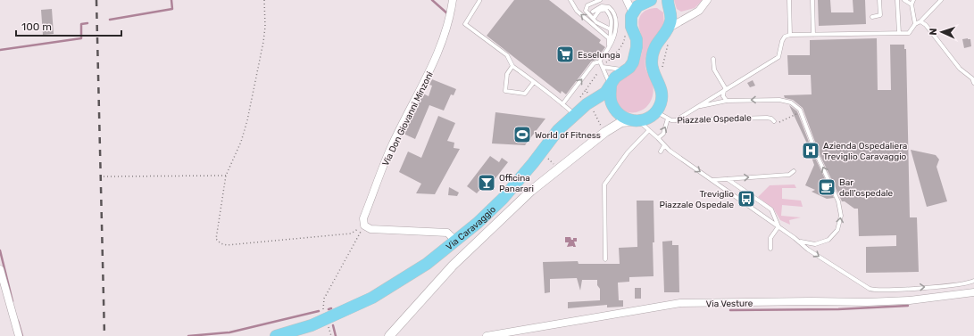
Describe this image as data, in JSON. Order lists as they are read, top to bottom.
{
  "streets": {
    "main road": ["Via Caravaggio"],
    "street": ["Via Don Giovanni Minzoni", "Via Vesture"],
    "lane": ["Piazzale Ospedale"]
  },
  "crossings": [
    ["Piazzale Ospedale", "Via Caravaggio"]
  ],
  "places": {
    "supermarket": ["Esselunga"],
    "sports": ["World of Fitness"],
    "hospital": ["Azienda Ospedaliera Treviglio Caravaggio"],
    "bar": ["Officina Panarari"],
    "cafe": ["Bar dell'ospedale"],
    "bus stop": ["Treviglio Piazzale Ospedale"]
  },
  "scale_bar": "100 m",
  "north": "left"
}
